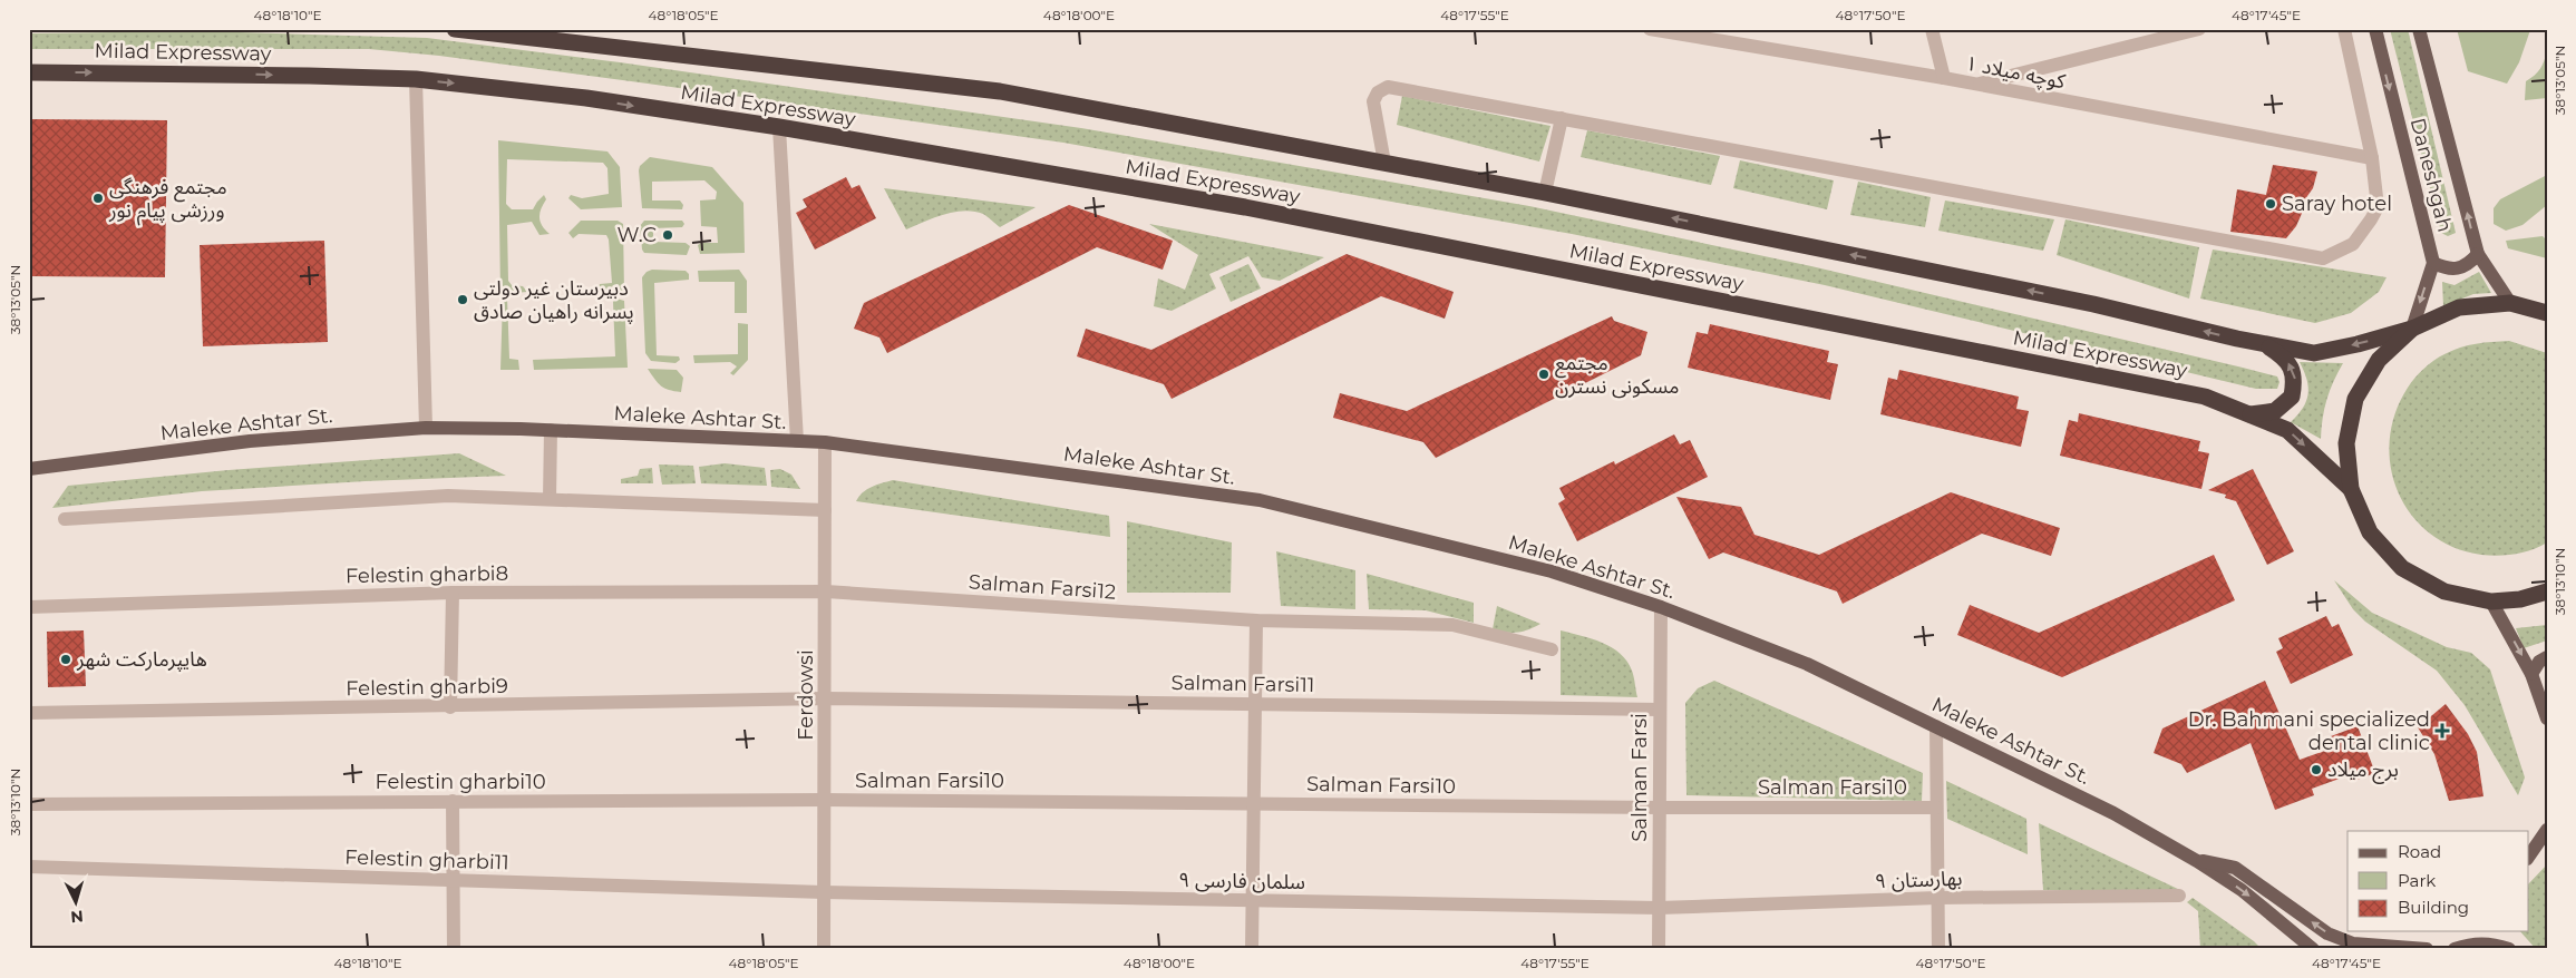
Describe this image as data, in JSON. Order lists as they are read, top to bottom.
{
  "streets": {
    "highway": ["Milad Expressway"],
    "main road": ["Daneshgah", "Maleke Ashtar St."],
    "street": [
      "کوچه میلاد ۱",
      "Felestin gharbi8",
      "Salman Farsi12",
      "Salman Farsi11",
      "Felestin gharbi9",
      "Ferdowsi",
      "Salman Farsi",
      "Salman Farsi10",
      "Felestin gharbi10",
      "Felestin gharbi11",
      "بهارستان ۹",
      "سلمان فارسی ۹"
    ]
  },
  "crossings": [
    ["Milad Expressway", "Daneshgah"],
    ["Maleke Ashtar St.", "Ferdowsi"],
    ["Maleke Ashtar St.", "Salman Farsi"],
    ["Felestin gharbi8", "Salman Farsi12"],
    ["Felestin gharbi8", "Ferdowsi"],
    ["Salman Farsi12", "Ferdowsi"],
    ["Salman Farsi11", "Felestin gharbi9"],
    ["Salman Farsi11", "Ferdowsi"],
    ["Salman Farsi11", "Salman Farsi"],
    ["Felestin gharbi9", "Ferdowsi"],
    ["Ferdowsi", "Salman Farsi10"],
    ["Ferdowsi", "Felestin gharbi10"],
    ["Ferdowsi", "Felestin gharbi11"],
    ["Ferdowsi", "سلمان فارسی ۹"],
    ["Salman Farsi", "Salman Farsi10"],
    ["Salman Farsi", "بهارستان ۹"],
    ["Salman Farsi", "سلمان فارسی ۹"],
    ["Salman Farsi10", "Felestin gharbi10"],
    ["Felestin gharbi11", "سلمان فارسی ۹"],
    ["بهارستان ۹", "سلمان فارسی ۹"]
  ],
  "places": {
    "other": [
      "مجتمع فرهنگی ورزشی پیام نور",
      "Saray hotel",
      "W.C",
      "دبیرستان غیر دولتی پسرانه راهیان صادق",
      "مجتمع مسکونی نسترن",
      "هایپرمارکت شهر",
      "برج میلاد"
    ],
    "health": ["Dr. Bahmani specialized dental clinic"]
  },
  "legend": ["Road", "Park", "Building"],
  "north": "bottom",
  "coordinates": [
    "48°18'10\"E",
    "48°18'05\"E",
    "48°18'00\"E",
    "48°17'55\"E",
    "48°17'50\"E",
    "48°17'45\"E",
    "38°13'05\"N",
    "38°13'10\"N"
  ]
}
